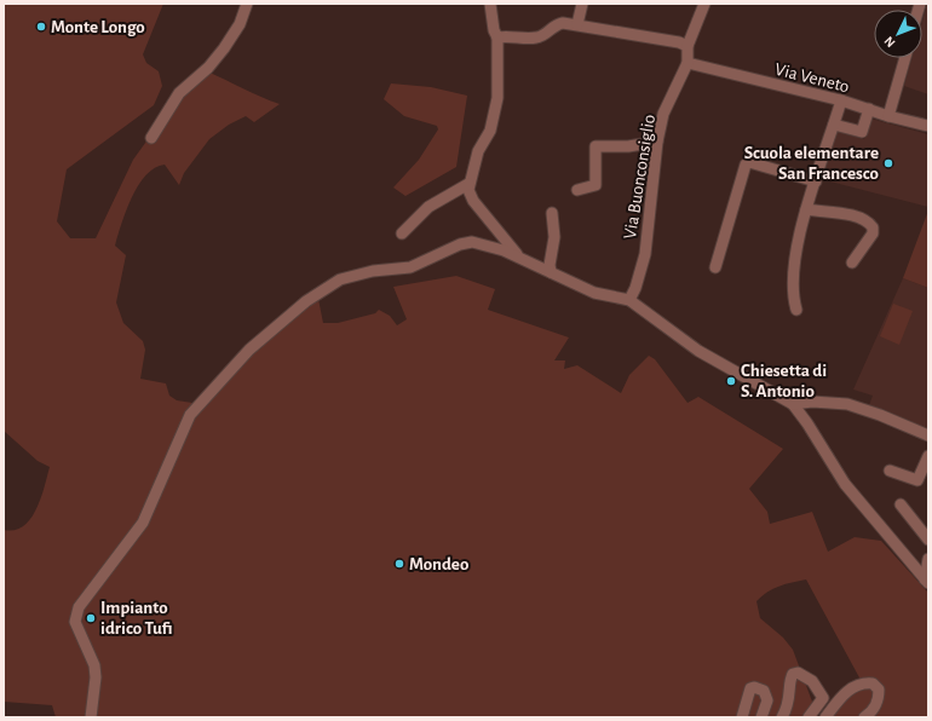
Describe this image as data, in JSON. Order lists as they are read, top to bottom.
{
  "streets": {
    "street": ["Via Veneto", "Via Buonconsiglio"]
  },
  "crossings": [
    ["Via Veneto", "Via Buonconsiglio"]
  ],
  "places": [
    "Monte Longo",
    "Scuola elementare San Francesco",
    "Chiesetta di S. Antonio",
    "Mondeo",
    "Impianto idrico Tufi"
  ],
  "north": "bottom left"
}
